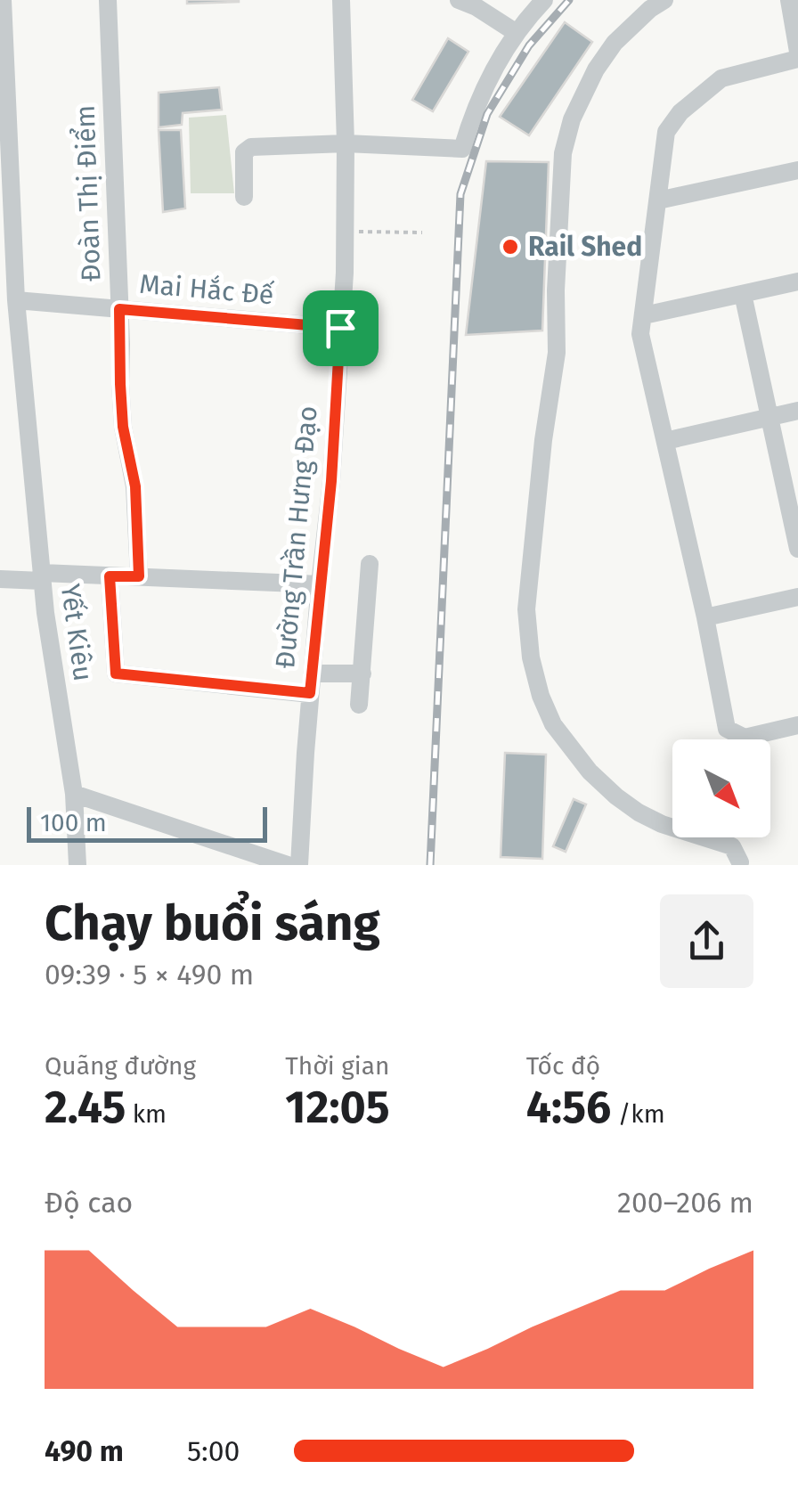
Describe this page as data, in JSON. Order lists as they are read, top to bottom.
{
  "streets": {
    "street": [
      "Đoàn Thị Điểm",
      "Mai Hắc Đế",
      "Đường Trần Hưng Đạo",
      "Yết Kiêu"
    ]
  },
  "crossings": [
    ["Đoàn Thị Điểm", "Mai Hắc Đế"],
    ["Mai Hắc Đế", "Đường Trần Hưng Đạo"],
    ["Mai Hắc Đế", "Yết Kiêu"]
  ],
  "places": ["Rail Shed"],
  "scale_bar": "100 m",
  "north": "bottom right",
  "page": {
    "scale": "100 m",
    "heading": ["Chạy buổi sáng", "09:39 · 5 × 490 m"],
    "stats": [
      ["Quãng đường", "2.45 km"],
      ["Thời gian", "12:05"],
      ["Tốc độ", "4:56 /km"]
    ],
    "chart": ["Độ cao", "200–206 m"],
    "list": [
      {
        "name": "490 m",
        "note": "5:00"
      }
    ]
  }
}
